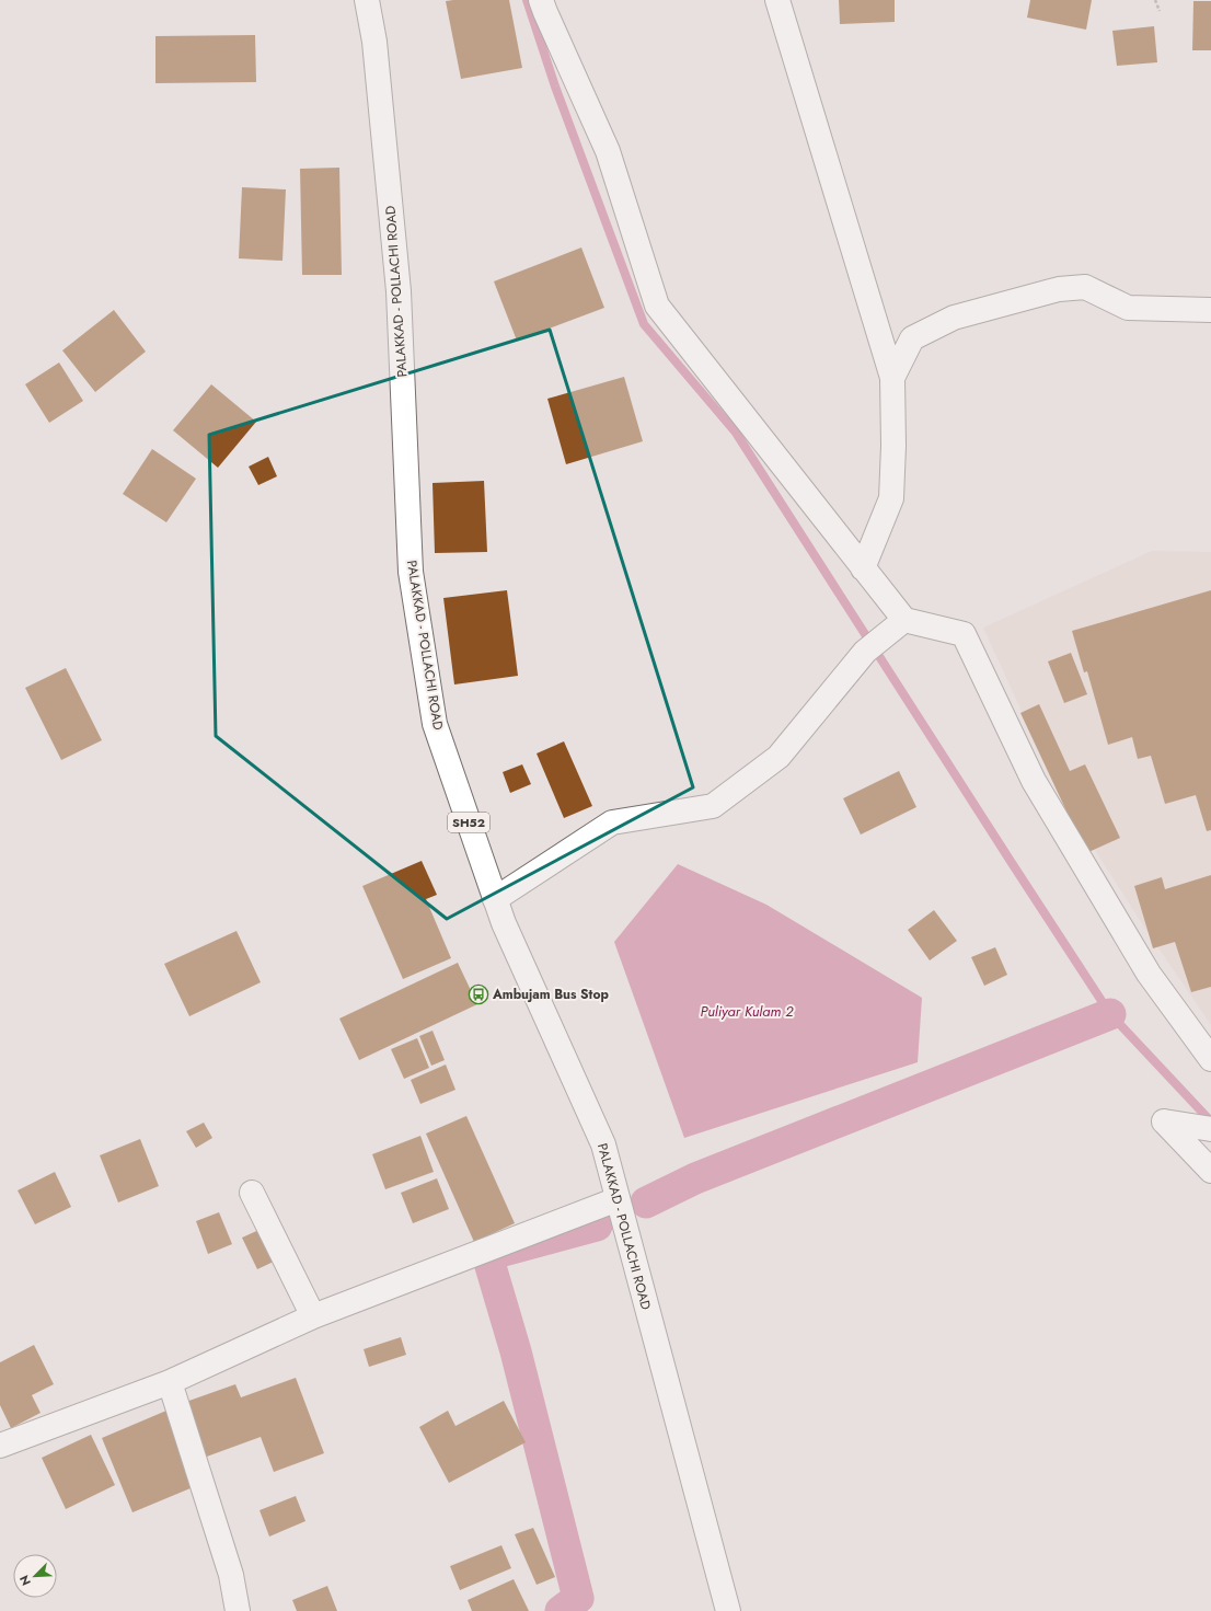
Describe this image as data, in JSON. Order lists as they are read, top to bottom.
{
  "streets": {
    "street": ["PALAKKAD - POLLACHI ROAD", "SH52"]
  },
  "water": ["Puliyar Kulam 2"],
  "places": {
    "bus stop": ["Ambujam Bus Stop"]
  },
  "north": "bottom left"
}
